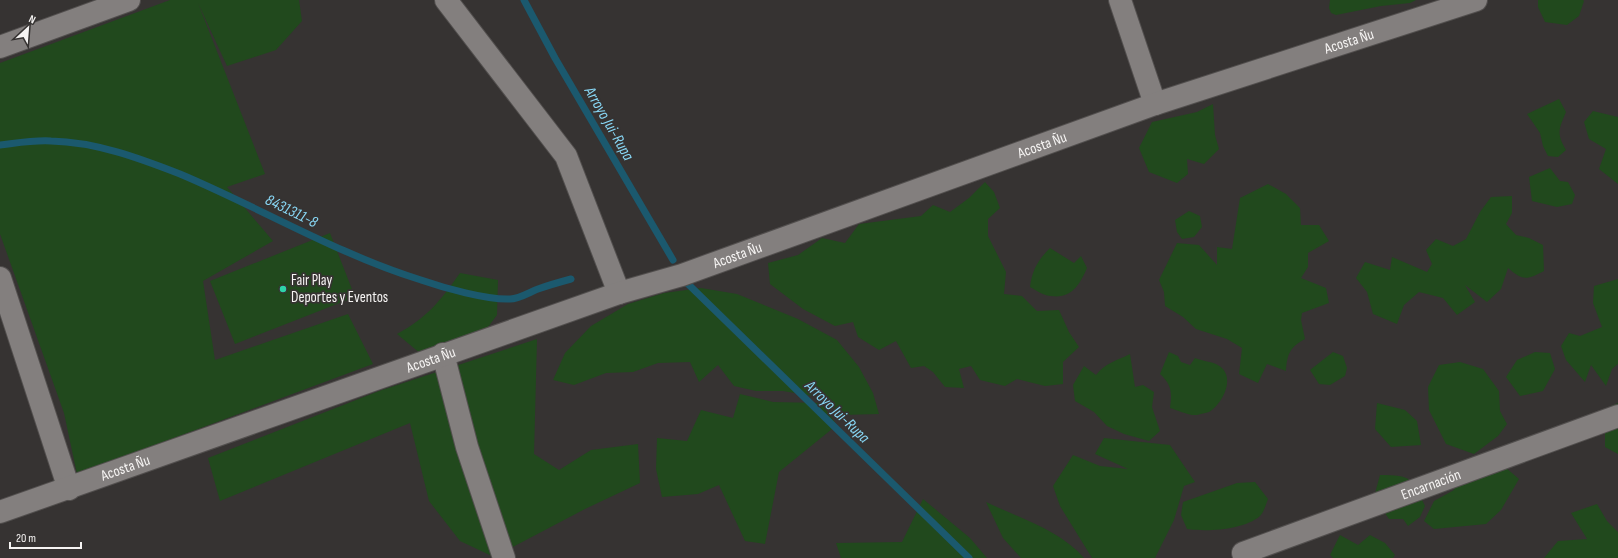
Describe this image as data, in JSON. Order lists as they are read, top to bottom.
{
  "streets": {
    "street": ["Acosta Ñu", "Encarnación"]
  },
  "water": ["Arroyo Jui-Rupa", "8431311-8"],
  "places": ["Fair Play Deportes y Eventos"],
  "scale_bar": "20 m",
  "north": "top right"
}
